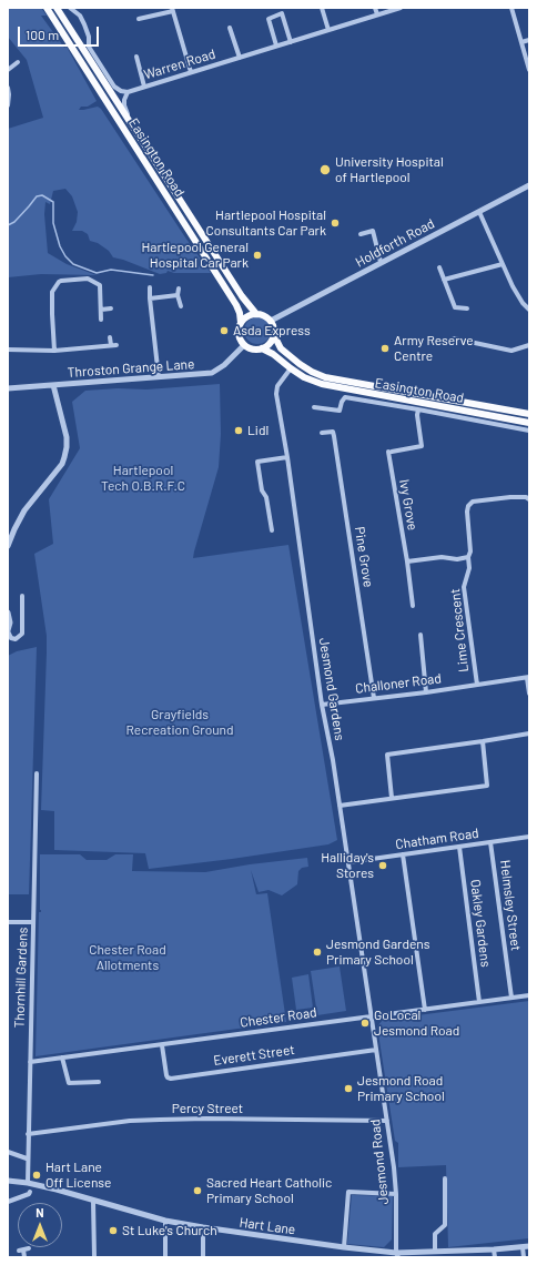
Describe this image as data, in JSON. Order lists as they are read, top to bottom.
{
  "streets": {
    "highway": ["Easington Road"],
    "street": [
      "Warren Road",
      "Holdforth Road",
      "Throston Grange Lane",
      "Ivy Grove",
      "Pine Grove",
      "Lime Crescent",
      "Challoner Road",
      "Jesmond Gardens",
      "Chatham Road",
      "Helmsley Street",
      "Oakley Gardens",
      "Thornhill Gardens",
      "Chester Road",
      "Everett Street",
      "Percy Street",
      "Jesmond Road",
      "Hart Lane"
    ]
  },
  "crossings": [
    ["Easington Road", "Holdforth Road"],
    ["Easington Road", "Throston Grange Lane"],
    ["Easington Road", "Ivy Grove"],
    ["Easington Road", "Jesmond Gardens"],
    ["Holdforth Road", "Throston Grange Lane"],
    ["Pine Grove", "Challoner Road"],
    ["Lime Crescent", "Challoner Road"],
    ["Challoner Road", "Jesmond Gardens"],
    ["Jesmond Gardens", "Chatham Road"],
    ["Jesmond Gardens", "Chester Road"],
    ["Jesmond Gardens", "Jesmond Road"],
    ["Chatham Road", "Helmsley Street"],
    ["Chatham Road", "Oakley Gardens"],
    ["Helmsley Street", "Chester Road"],
    ["Oakley Gardens", "Chester Road"],
    ["Thornhill Gardens", "Chester Road"],
    ["Thornhill Gardens", "Percy Street"],
    ["Thornhill Gardens", "Hart Lane"],
    ["Chester Road", "Everett Street"],
    ["Chester Road", "Jesmond Road"],
    ["Everett Street", "Jesmond Road"],
    ["Percy Street", "Jesmond Road"],
    ["Jesmond Road", "Hart Lane"]
  ],
  "parks": ["Hartlepool Tech O.B.R.F.C", "Grayfields Recreation Ground", "Chester Road Allotments"],
  "places": [
    "University Hospital of Hartlepool",
    "Hartlepool Hospital Consultants Car Park",
    "Hartlepool General Hospital Car Park",
    "Asda Express",
    "Army Reserve Centre",
    "Lidl",
    "Halliday's Stores",
    "Jesmond Gardens Primary School",
    "GoLocal Jesmond Road",
    "Jesmond Road Primary School",
    "Hart Lane Off License",
    "Sacred Heart Catholic Primary School",
    "St Luke's Church"
  ],
  "scale_bar": "100 m",
  "north": "top"
}
